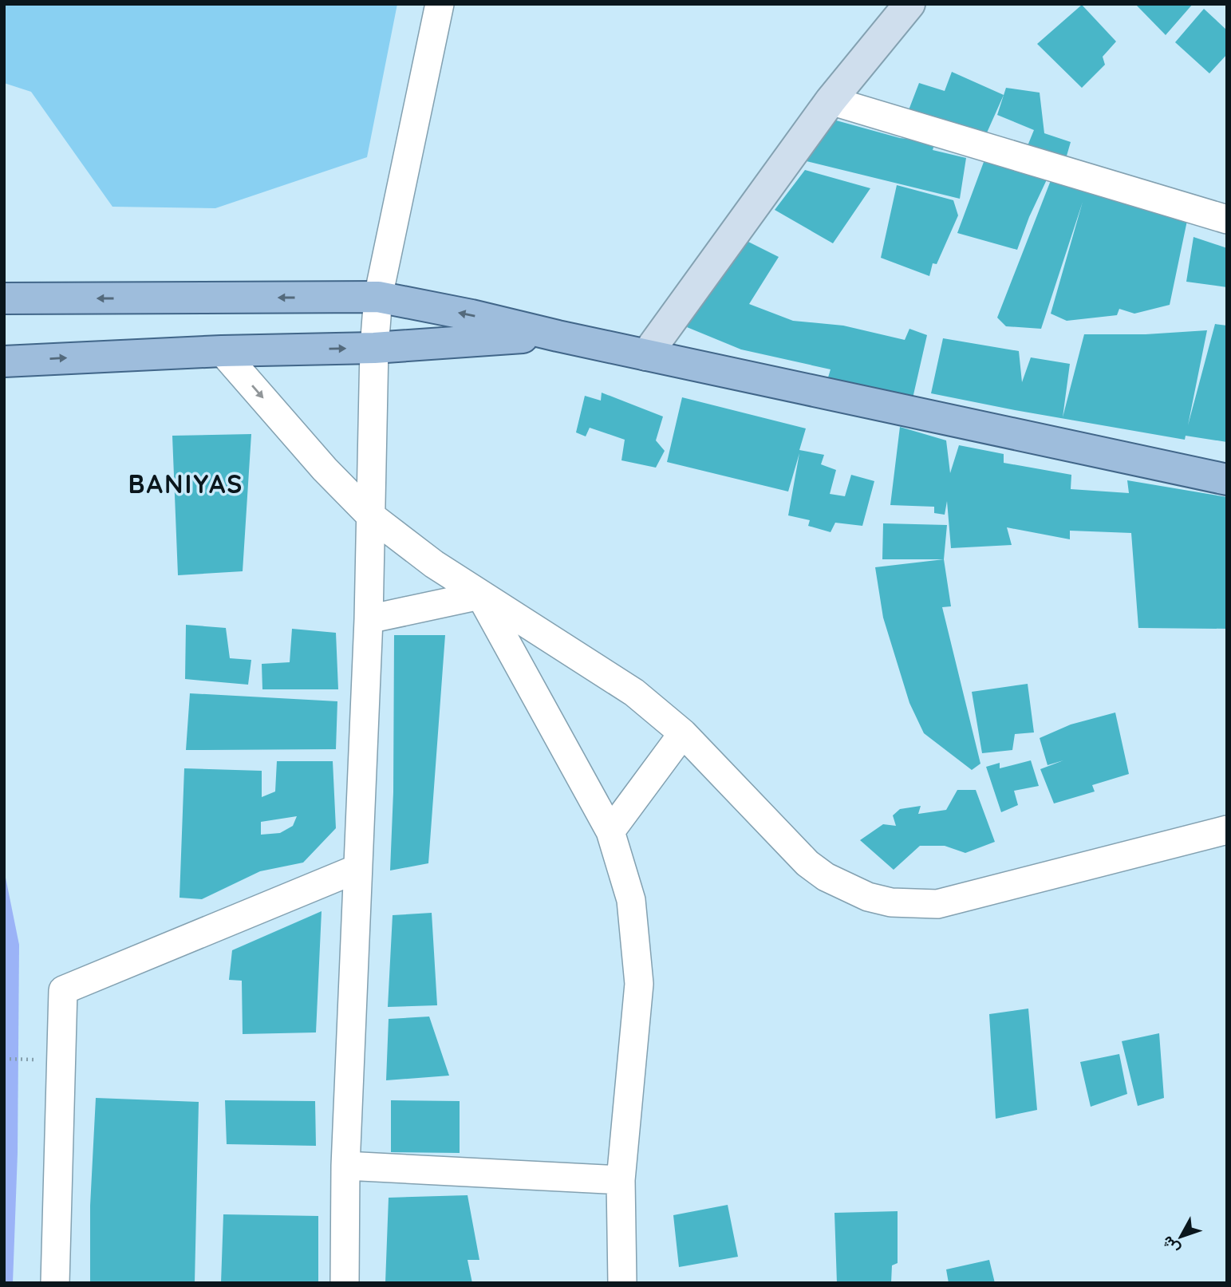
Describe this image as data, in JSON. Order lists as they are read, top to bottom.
{
  "districts": ["BANIYAS"],
  "north": "bottom left"
}
